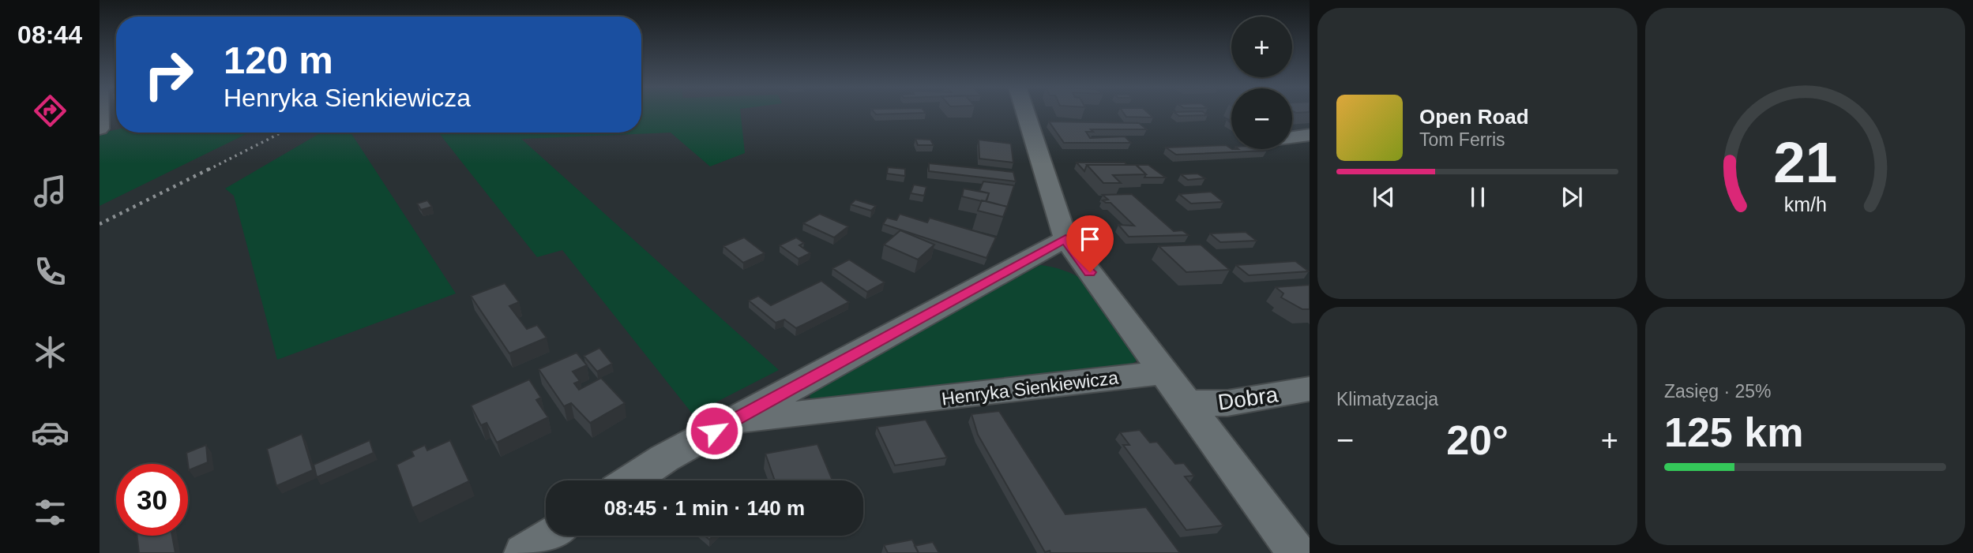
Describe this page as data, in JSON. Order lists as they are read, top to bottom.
{
  "streets": {
    "street": ["Henryka Sienkiewicza", "Dobra"]
  },
  "page": {
    "tabs": "08:44",
    "map_buttons": ["+", "−"],
    "turn": ["120 m", "Henryka Sienkiewicza"],
    "song": ["Open Road", "Tom Ferris"],
    "tile": [
      "Klimatyzacja",
      ["Zasięg · 25%", "125 km"]
    ],
    "heat": ["−", "20°", "+"],
    "limit": "30",
    "trip": "08:45 · 1 min · 140 m",
    "gauge": ["21", "km/h"]
  }
}
